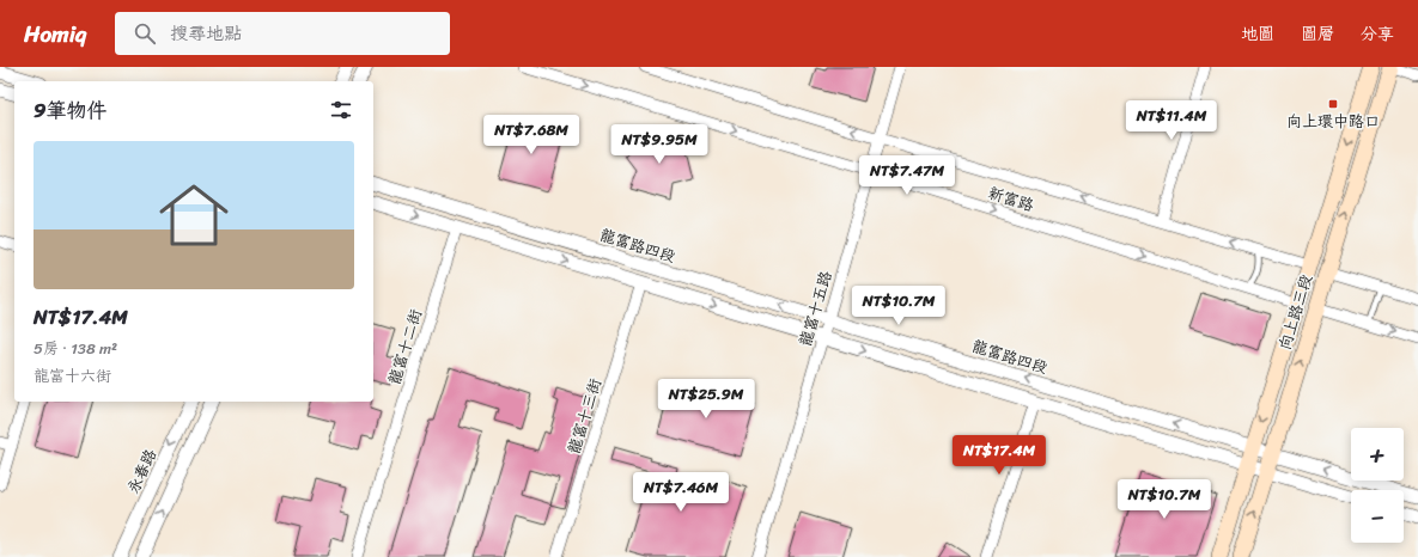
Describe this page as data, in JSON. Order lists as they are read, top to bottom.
{
  "streets": {
    "main road": ["向上路三段"],
    "street": [
      "新富路",
      "龍富路四段",
      "龍富十五路",
      "龍富十二街",
      "龍富十三街",
      "永春路"
    ]
  },
  "crossings": [
    ["新富路", "龍富十五路"],
    ["新富路", "向上路三段"],
    ["龍富路四段", "龍富十五路"],
    ["龍富路四段", "向上路三段"]
  ],
  "places": {
    "transit": ["向上環中路口"]
  },
  "page": {
    "header": "Homiq",
    "search": "搜尋地點",
    "nav": ["地圖", "圖層", "分享"],
    "heading": "9筆物件",
    "price": [
      "NT$11.4M",
      "NT$7.68M",
      "NT$9.95M",
      "NT$7.47M",
      "NT$10.7M",
      "NT$25.9M",
      "NT$17.4M",
      "NT$7.46M",
      "NT$10.7M"
    ],
    "list": [
      {
        "name": "NT$17.4M",
        "note": "5房 · 138 m² · 龍富十六街"
      }
    ],
    "map_buttons": ["+", "−"]
  }
}
